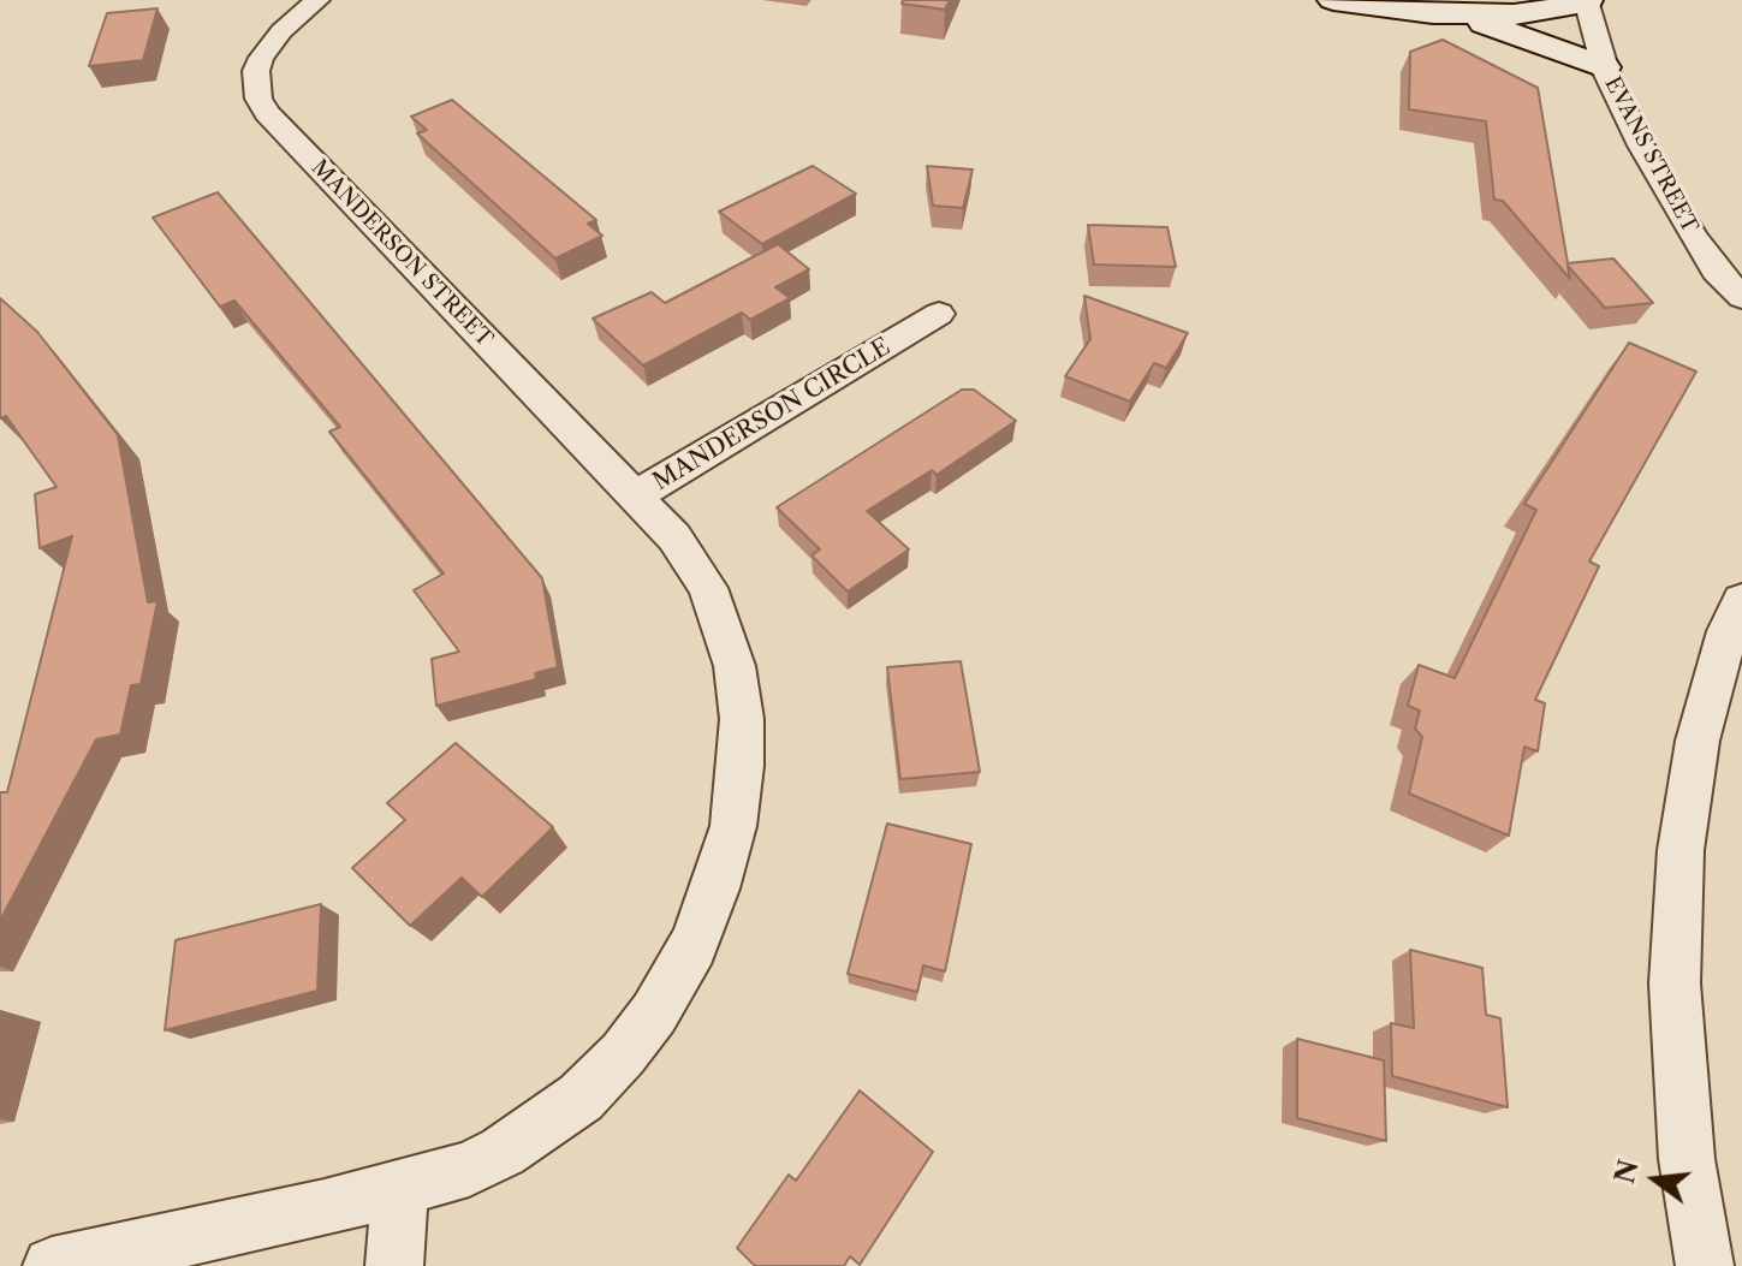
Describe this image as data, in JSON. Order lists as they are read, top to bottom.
{
  "streets": {
    "street": ["EVANS STREET", "MANDERSON STREET", "MANDERSON CIRCLE"]
  },
  "crossings": [
    ["MANDERSON STREET", "MANDERSON CIRCLE"]
  ],
  "north": "left"
}
